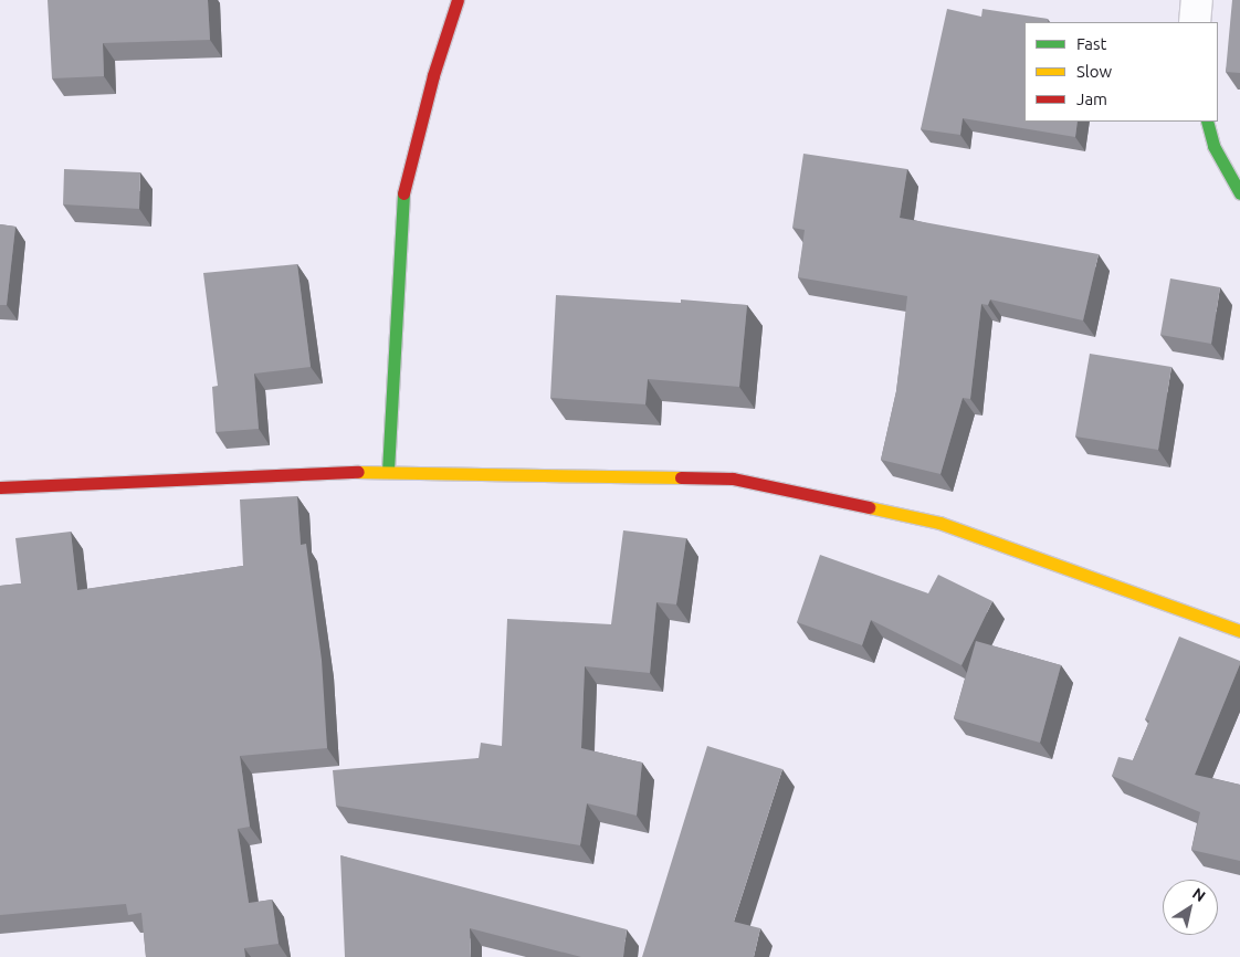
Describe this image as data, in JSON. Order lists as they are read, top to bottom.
{
  "legend": ["Fast", "Slow", "Jam"],
  "north": "top right"
}
